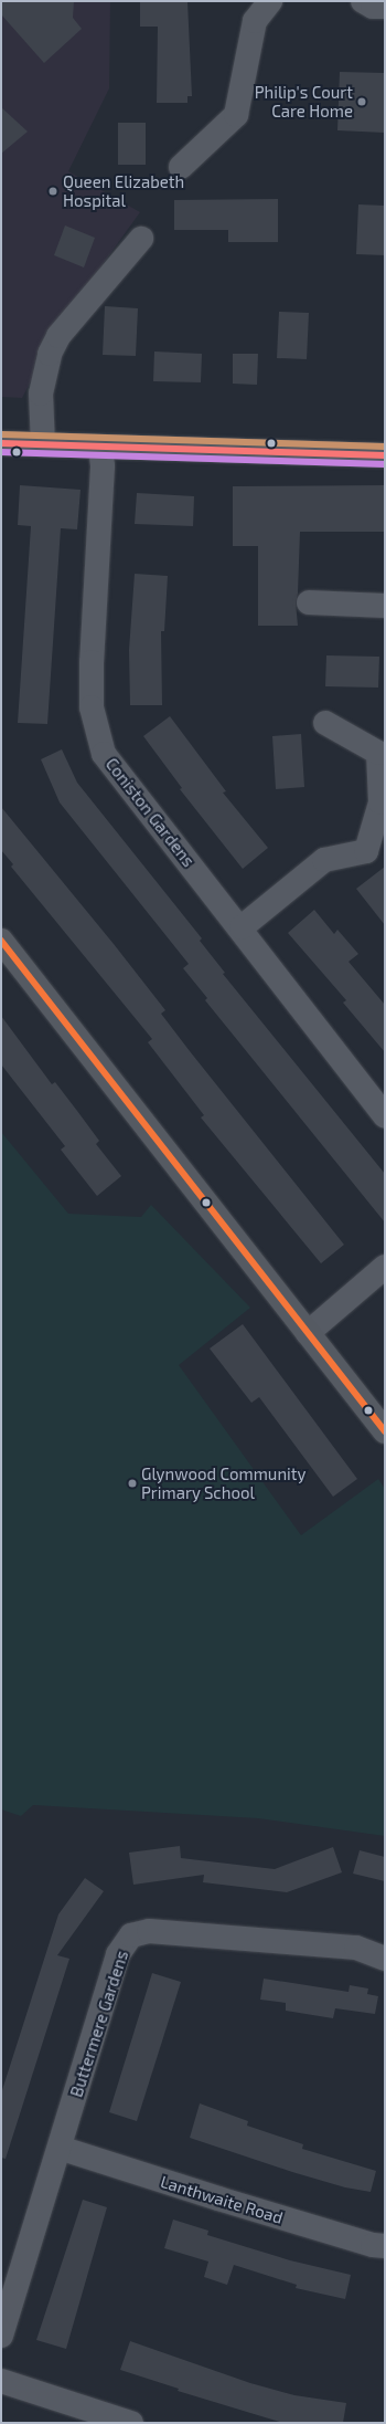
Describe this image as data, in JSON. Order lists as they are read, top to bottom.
{
  "streets": {
    "street": ["Coniston Gardens", "Buttermere Gardens", "Lanthwaite Road"]
  },
  "crossings": [
    ["Buttermere Gardens", "Lanthwaite Road"]
  ],
  "places": ["Philip's Court Care Home", "Queen Elizabeth Hospital", "Glynwood Community Primary School"]
}
